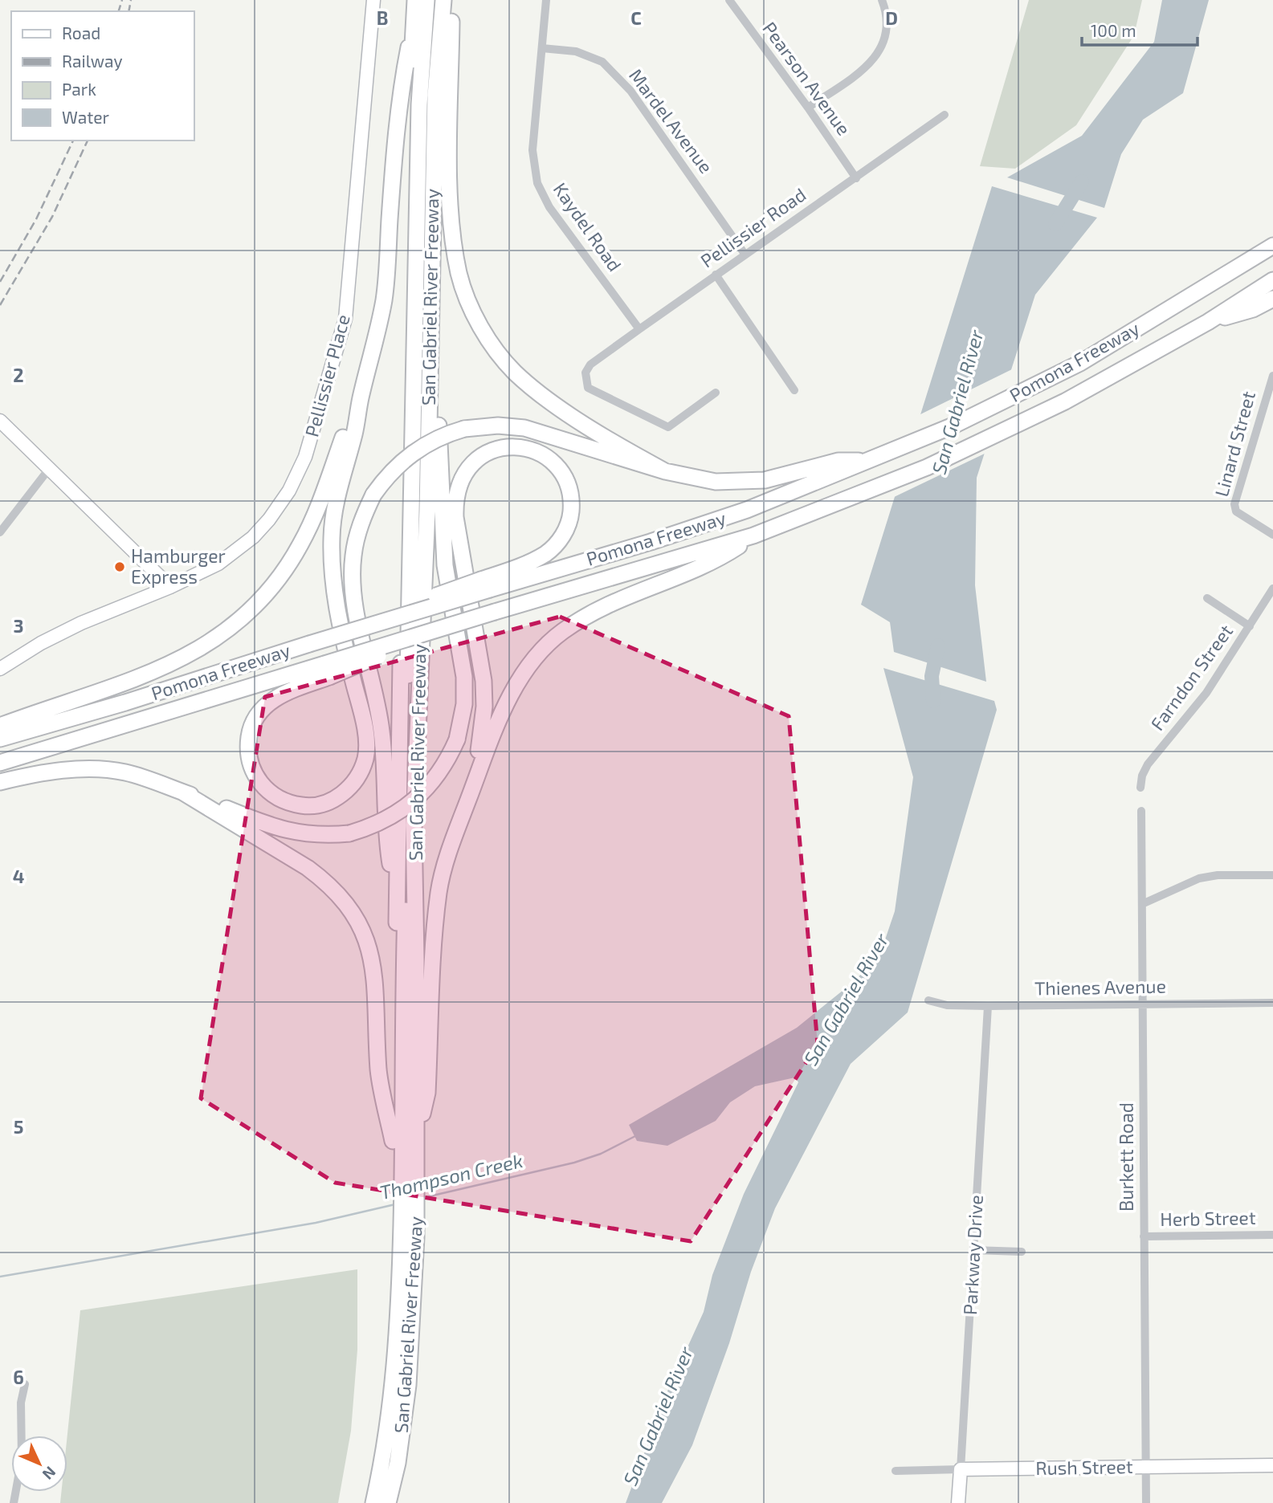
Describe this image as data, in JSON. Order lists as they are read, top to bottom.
{
  "streets": {
    "highway": ["San Gabriel River Freeway", "Pomona Freeway"],
    "main road": ["Pellissier Place", "Parkway Drive", "Rush Street"],
    "street": [
      "Pearson Avenue",
      "Mardel Avenue",
      "Kaydel Road",
      "Pellissier Road",
      "Linard Street",
      "Farndon Street",
      "Thienes Avenue",
      "Burkett Road",
      "Herb Street"
    ]
  },
  "crossings": [
    ["Pearson Avenue", "Pellissier Road"],
    ["Mardel Avenue", "Kaydel Road"],
    ["Mardel Avenue", "Pellissier Road"],
    ["Kaydel Road", "Pellissier Road"],
    ["Thienes Avenue", "Burkett Road"],
    ["Thienes Avenue", "Parkway Drive"],
    ["Burkett Road", "Herb Street"],
    ["Burkett Road", "Rush Street"],
    ["Parkway Drive", "Rush Street"]
  ],
  "water": ["San Gabriel River", "Thompson Creek"],
  "places": ["Hamburger Express"],
  "legend": [
    "Road",
    "Railway",
    "Park",
    "Water"
  ],
  "scale_bar": "100 m",
  "north": "bottom right",
  "grid": {
    "columns": ["B", "C", "D"],
    "rows": [
      "2",
      "3",
      "4",
      "5",
      "6"
    ]
  }
}
